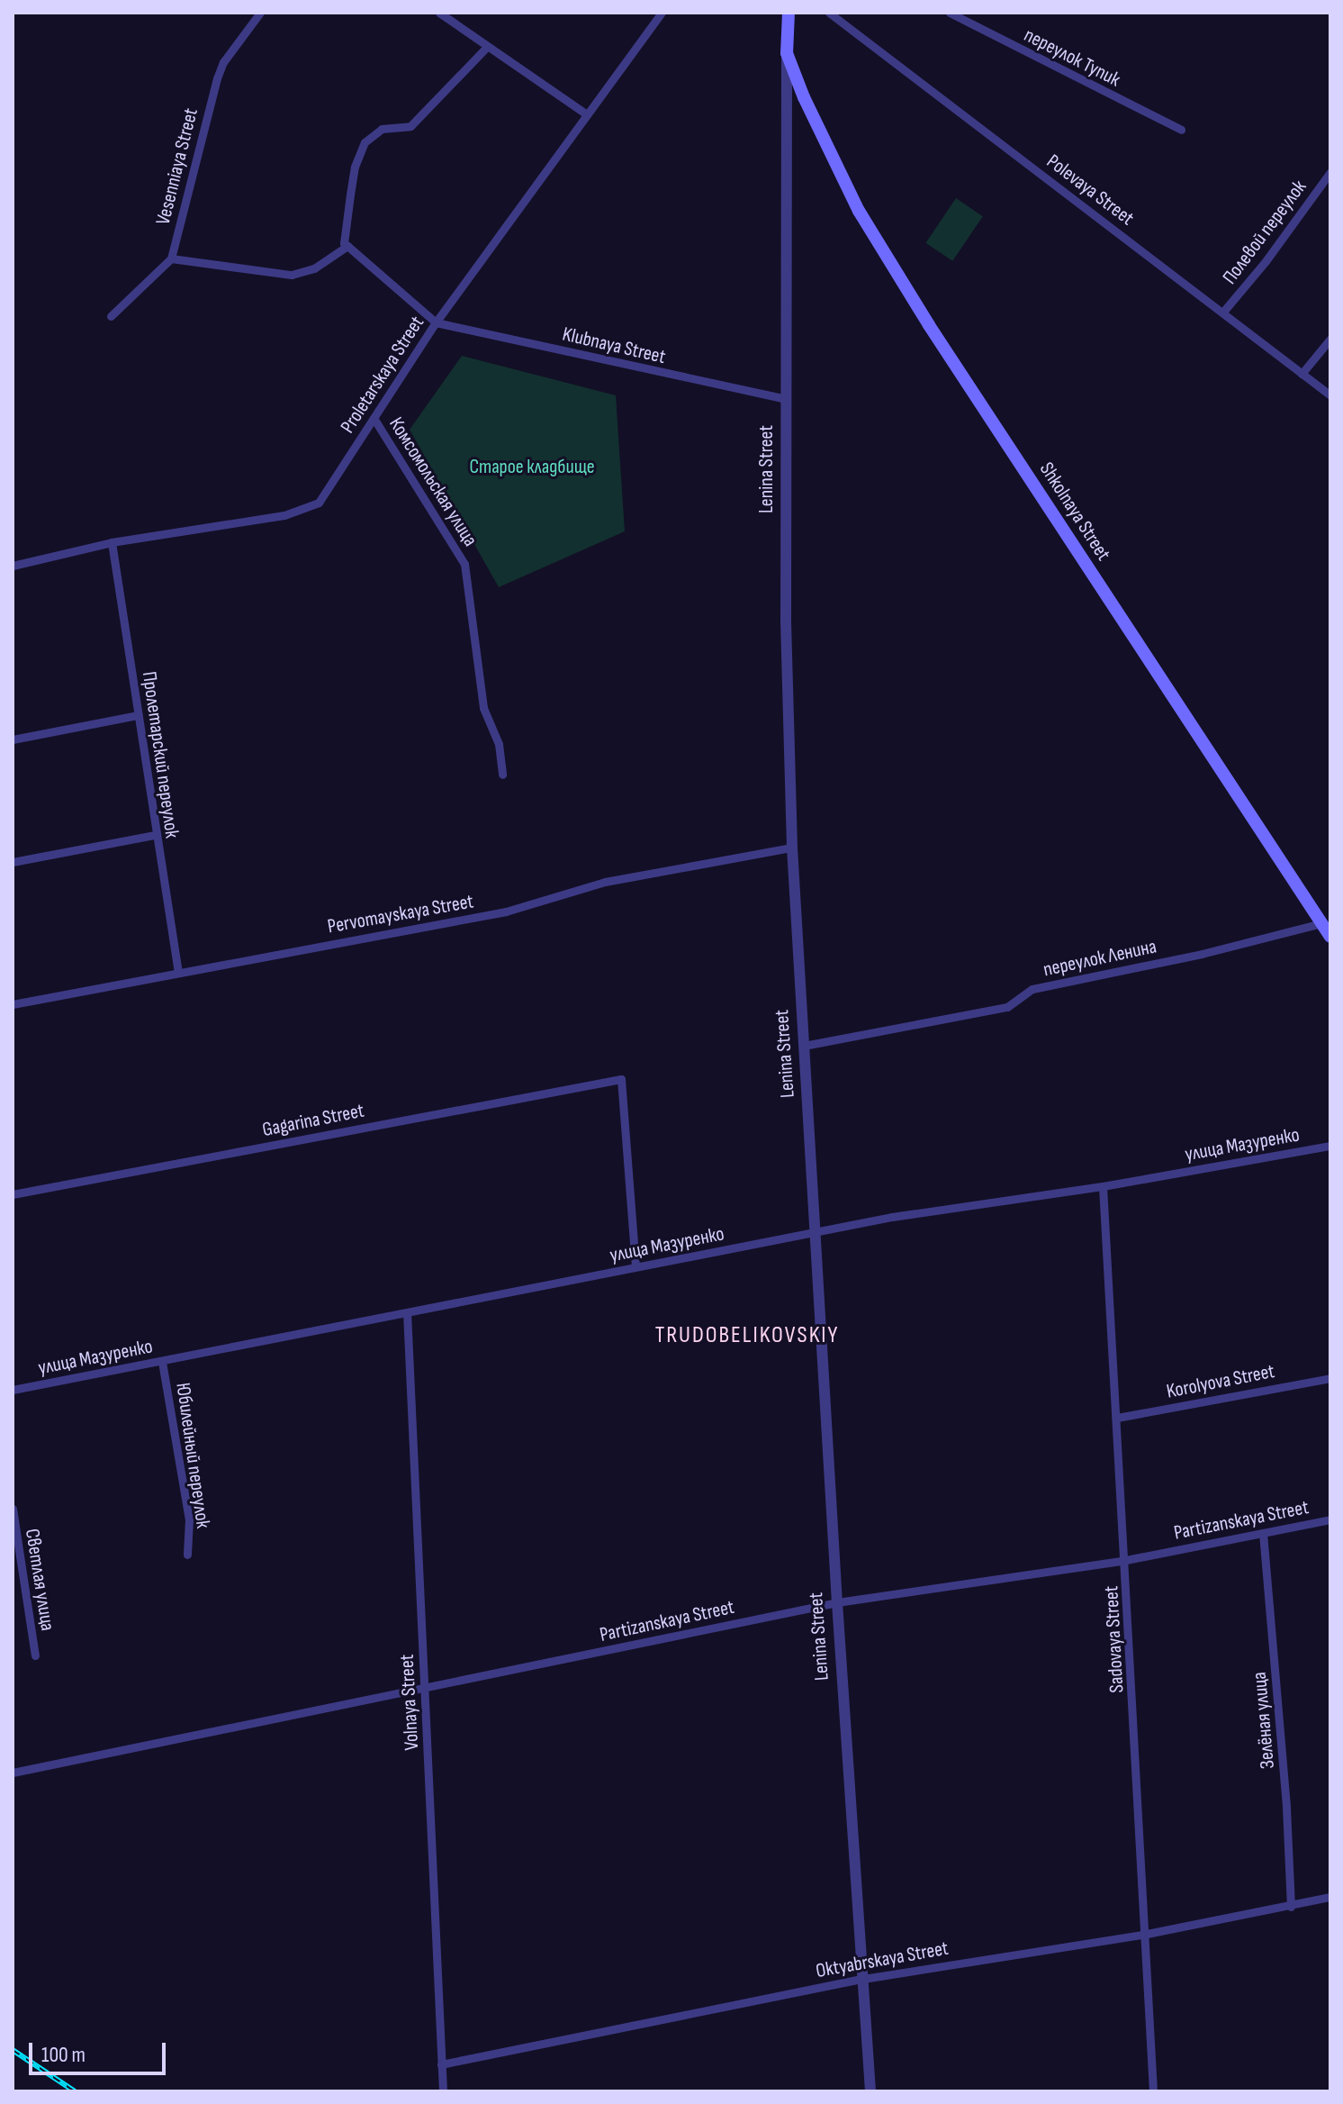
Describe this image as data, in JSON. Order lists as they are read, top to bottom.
{
  "streets": {
    "main road": ["Lenina Street", "Shkolnaya Street"],
    "street": [
      "переулок Тупик",
      "Vesenniaya Street",
      "Polevaya Street",
      "Полевой переулок",
      "Klubnaya Street",
      "Proletarskaya Street",
      "Комсомольская улица",
      "Пролетарский переулок",
      "Pervomayskaya Street",
      "переулок Ленина",
      "Gagarina Street",
      "улица Мазуренко",
      "Korolyova Street",
      "Юбилейный переулок",
      "Partizanskaya Street",
      "Светлая улица",
      "Sadovaya Street",
      "Volnaya Street",
      "Зелёная улица",
      "Oktyabrskaya Street"
    ]
  },
  "crossings": [
    ["Polevaya Street", "Полевой переулок"],
    ["Klubnaya Street", "Proletarskaya Street"],
    ["Klubnaya Street", "Lenina Street"],
    ["Proletarskaya Street", "Комсомольская улица"],
    ["Proletarskaya Street", "Пролетарский переулок"],
    ["Lenina Street", "Shkolnaya Street"],
    ["Lenina Street", "Pervomayskaya Street"],
    ["Lenina Street", "переулок Ленина"],
    ["Lenina Street", "улица Мазуренко"],
    ["Lenina Street", "Partizanskaya Street"],
    ["Lenina Street", "Oktyabrskaya Street"],
    ["Shkolnaya Street", "переулок Ленина"],
    ["Пролетарский переулок", "Pervomayskaya Street"],
    ["Gagarina Street", "улица Мазуренко"],
    ["улица Мазуренко", "Юбилейный переулок"],
    ["улица Мазуренко", "Sadovaya Street"],
    ["улица Мазуренко", "Volnaya Street"],
    ["Korolyova Street", "Sadovaya Street"],
    ["Partizanskaya Street", "Sadovaya Street"],
    ["Partizanskaya Street", "Volnaya Street"],
    ["Partizanskaya Street", "Зелёная улица"],
    ["Sadovaya Street", "Oktyabrskaya Street"],
    ["Volnaya Street", "Oktyabrskaya Street"],
    ["Зелёная улица", "Oktyabrskaya Street"]
  ],
  "districts": ["TRUDOBELIKOVSKIY"],
  "parks": ["Старое кладбище"],
  "scale_bar": "100 m"
}
